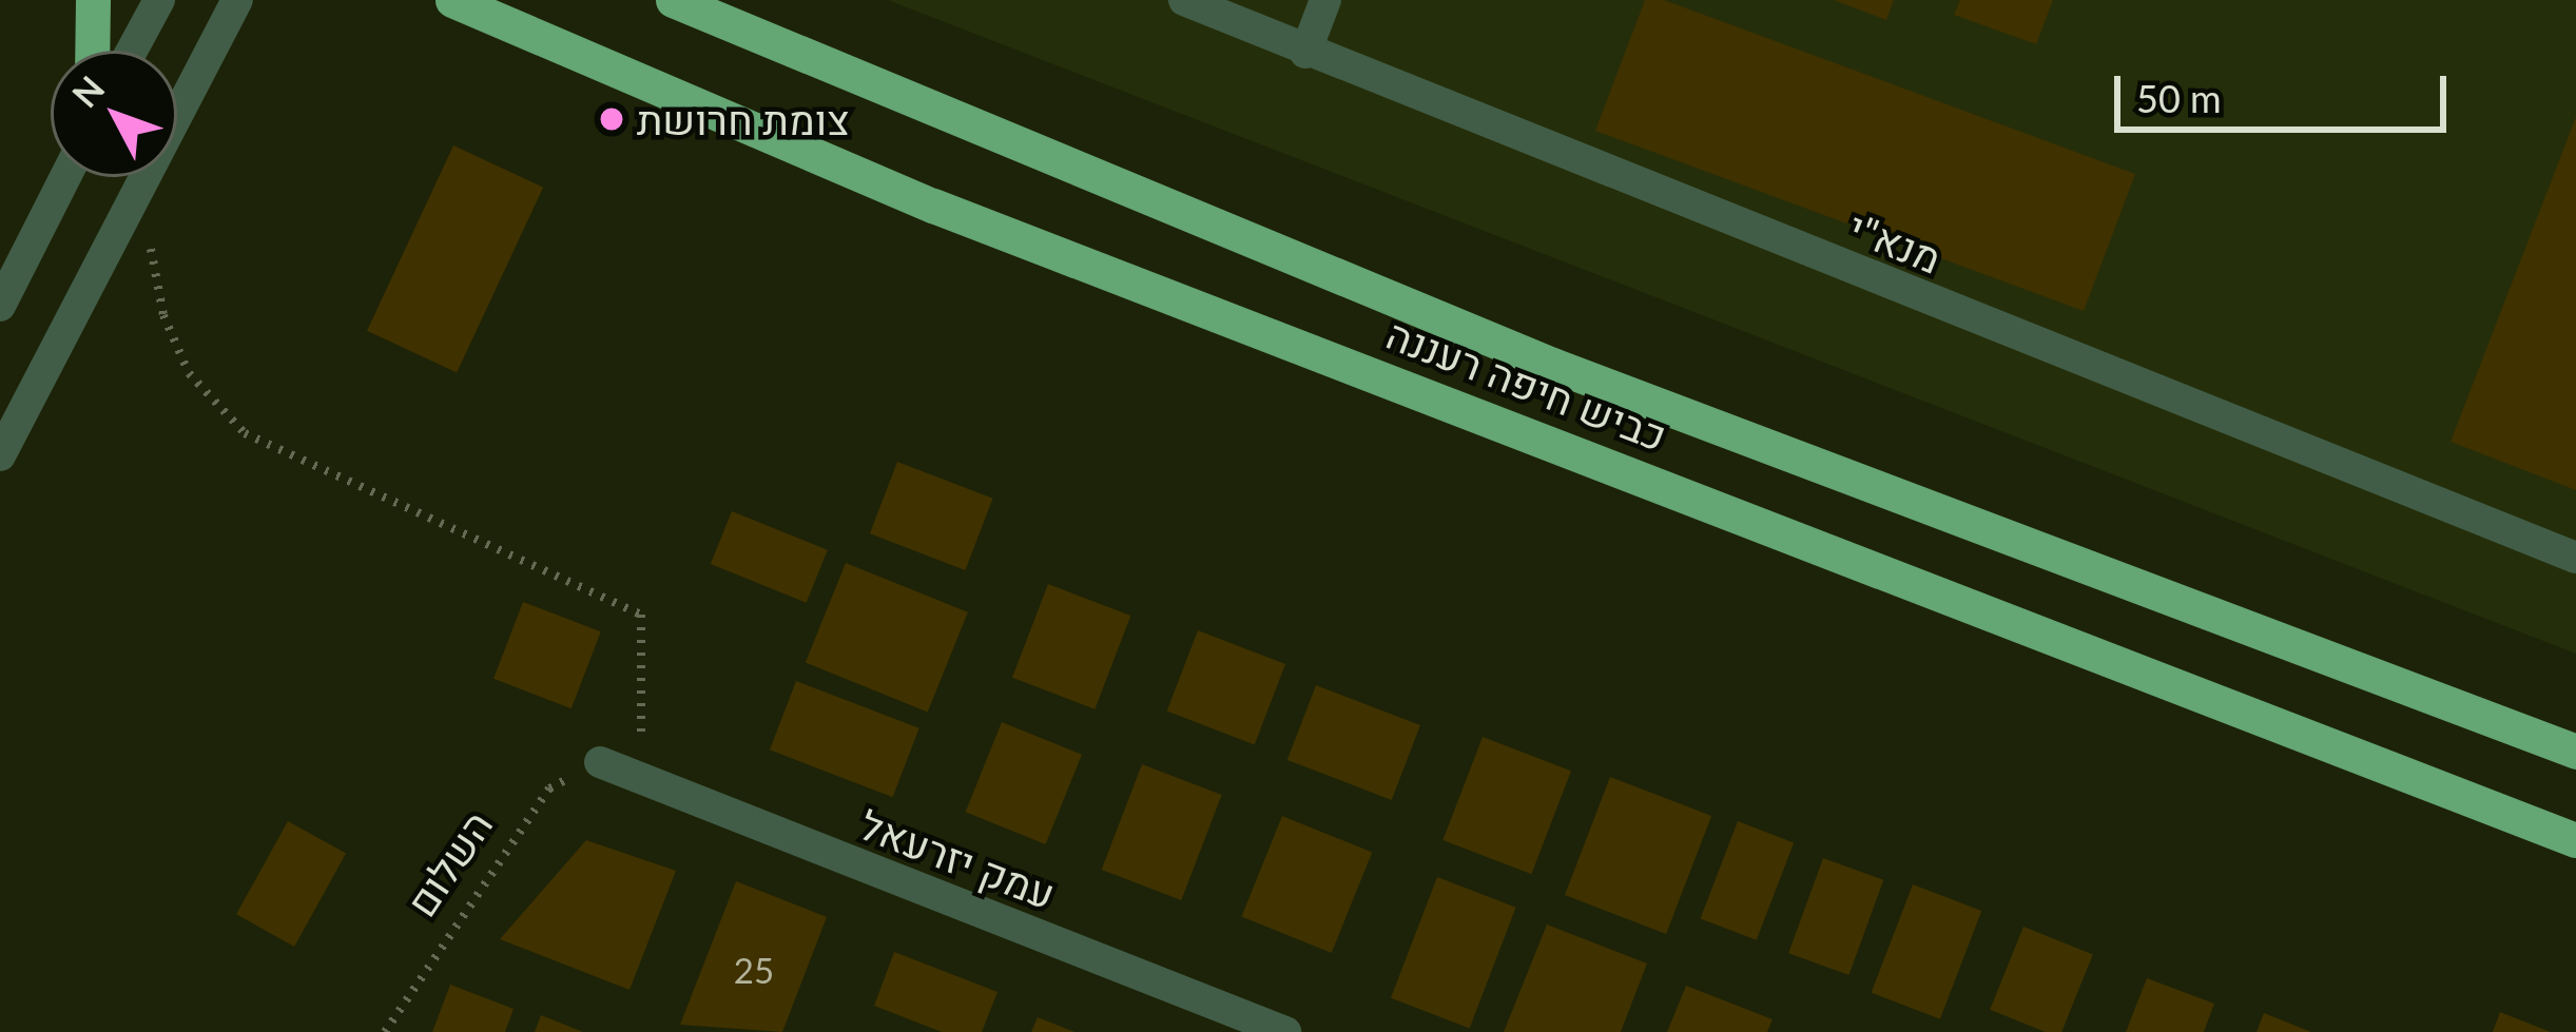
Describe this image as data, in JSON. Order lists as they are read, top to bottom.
{
  "streets": {
    "highway": ["כביש חיפה רעננה"],
    "street": ["מנא\"י", "עמק יזרעאל"],
    "path": ["השלום"]
  },
  "crossings": [
    ["עמק יזרעאל", "השלום"]
  ],
  "places": ["צומת חרושת"],
  "house_numbers": ["25"],
  "scale_bar": "50 m",
  "north": "top left"
}
